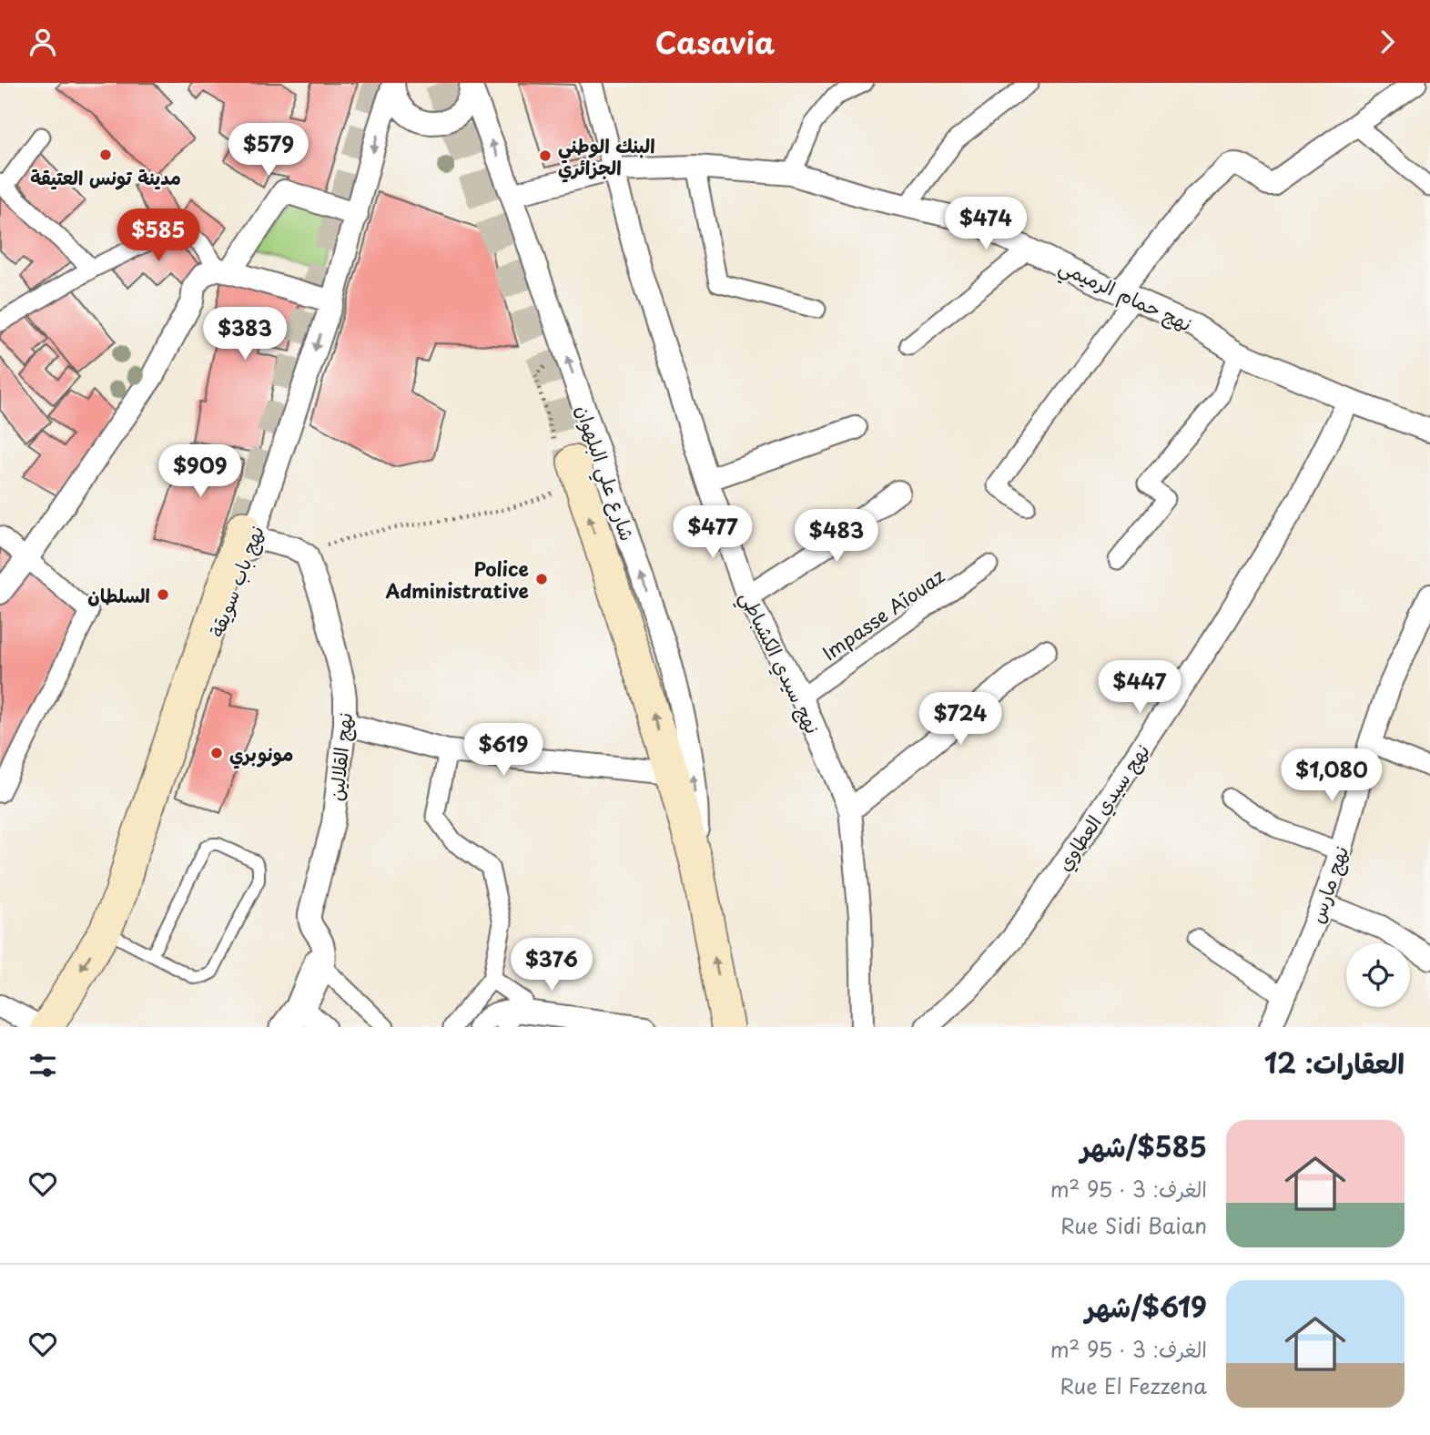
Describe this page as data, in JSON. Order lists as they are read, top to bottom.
{
  "streets": {
    "main road": ["شارع علي البلهوان", "نهج باب سويقة"],
    "street": [
      "نهج حمام الرميمي",
      "Impasse Aĩouaz",
      "نهج سيدي الكشباطي",
      "نهج القلالين",
      "نهج سيدي العطاوي",
      "نهج مارس"
    ]
  },
  "crossings": [
    ["نهج حمام الرميمي", "شارع علي البلهوان"],
    ["نهج حمام الرميمي", "نهج سيدي الكشباطي"],
    ["نهج حمام الرميمي", "نهج سيدي العطاوي"],
    ["Impasse Aĩouaz", "نهج سيدي الكشباطي"]
  ],
  "one_way": ["شارع علي البلهوان"],
  "places": [
    "مدينة تونس العتيقة",
    "البنك الوطني الجزائري",
    "Police Administrative",
    "السلطان",
    "مونوبري"
  ],
  "page": {
    "header": "Casavia",
    "price": [
      "$579",
      "$474",
      "$585",
      "$383",
      "$909",
      "$477",
      "$483",
      "$447",
      "$724",
      "$619",
      "$1,080",
      "$376"
    ],
    "heading": "العقارات: 12",
    "list": [
      {
        "name": "$585/شهر",
        "note": "الغرف: 3 · 95 m² · Rue Sidi Baian"
      },
      {
        "name": "$619/شهر",
        "note": "الغرف: 3 · 95 m² · Rue El Fezzena"
      }
    ]
  }
}
